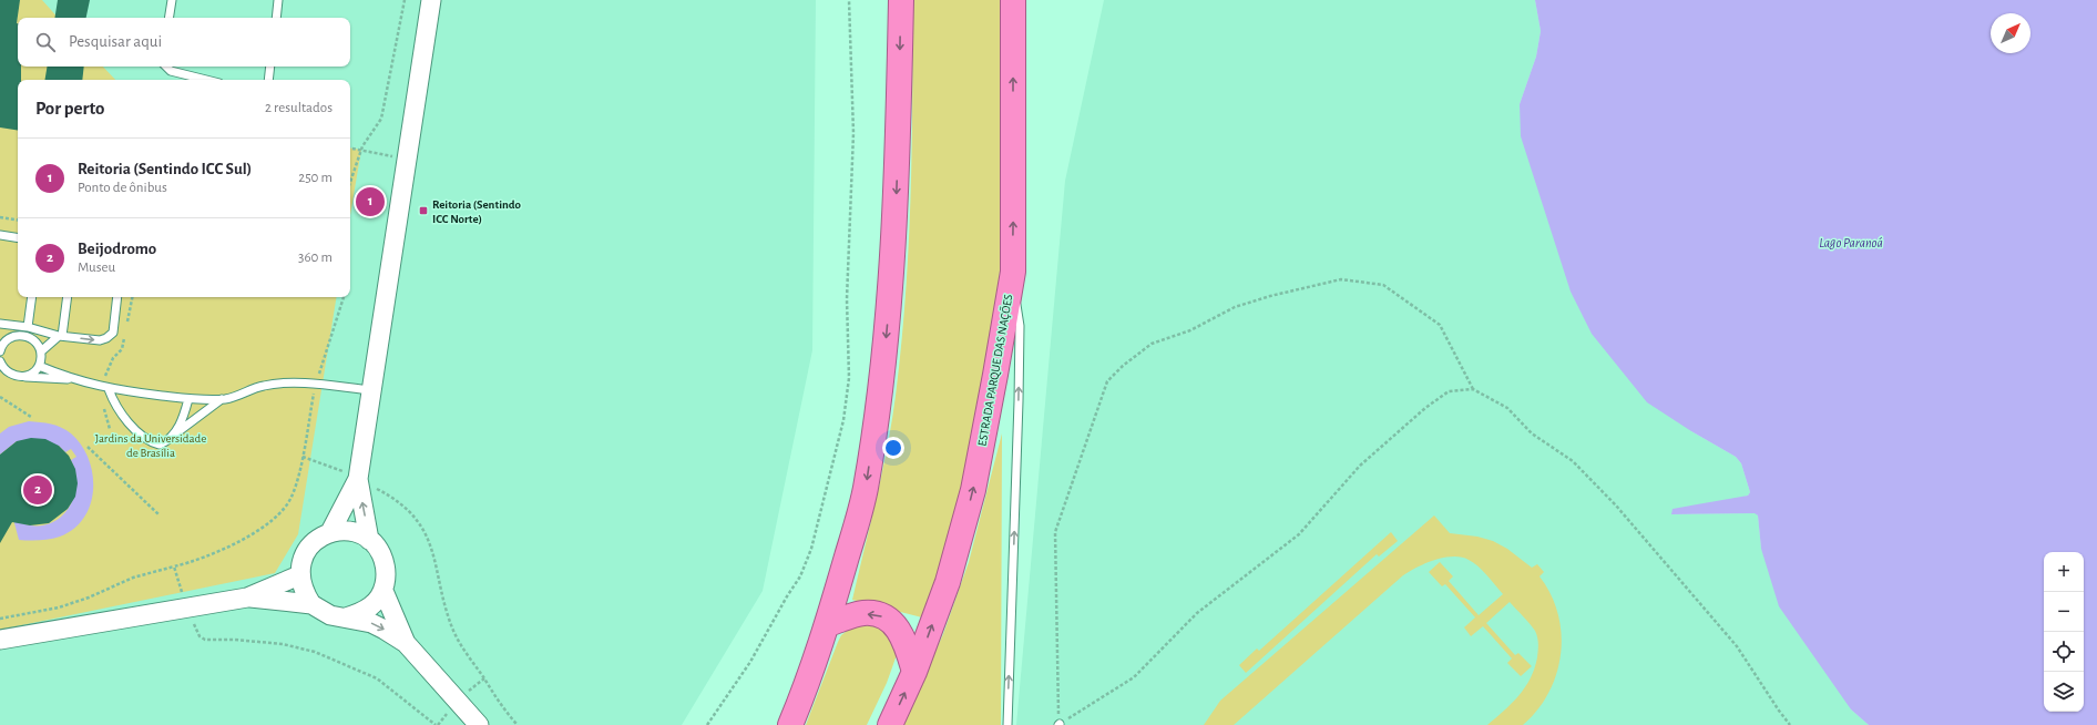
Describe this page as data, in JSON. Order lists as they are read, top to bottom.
{
  "streets": {
    "highway": ["ESTRADA PARQUE DAS NAÇÕES"]
  },
  "water": ["Lago Paranoá"],
  "parks": ["Jardins da Universidade de Brasília"],
  "places": {
    "transit": ["Reitoria (Sentindo ICC Norte)"]
  },
  "north": "top right",
  "page": {
    "search": "Pesquisar aqui",
    "heading": ["Por perto", "2 resultados"],
    "list": [
      {
        "mark": "1",
        "name": "Reitoria (Sentindo ICC Sul)",
        "note": "Ponto de ônibus",
        "value": "250 m"
      },
      {
        "mark": "2",
        "name": "Beijodromo",
        "note": "Museu",
        "value": "360 m"
      }
    ],
    "pins": ["1", "2"],
    "map_buttons": ["+", "−"]
  }
}
